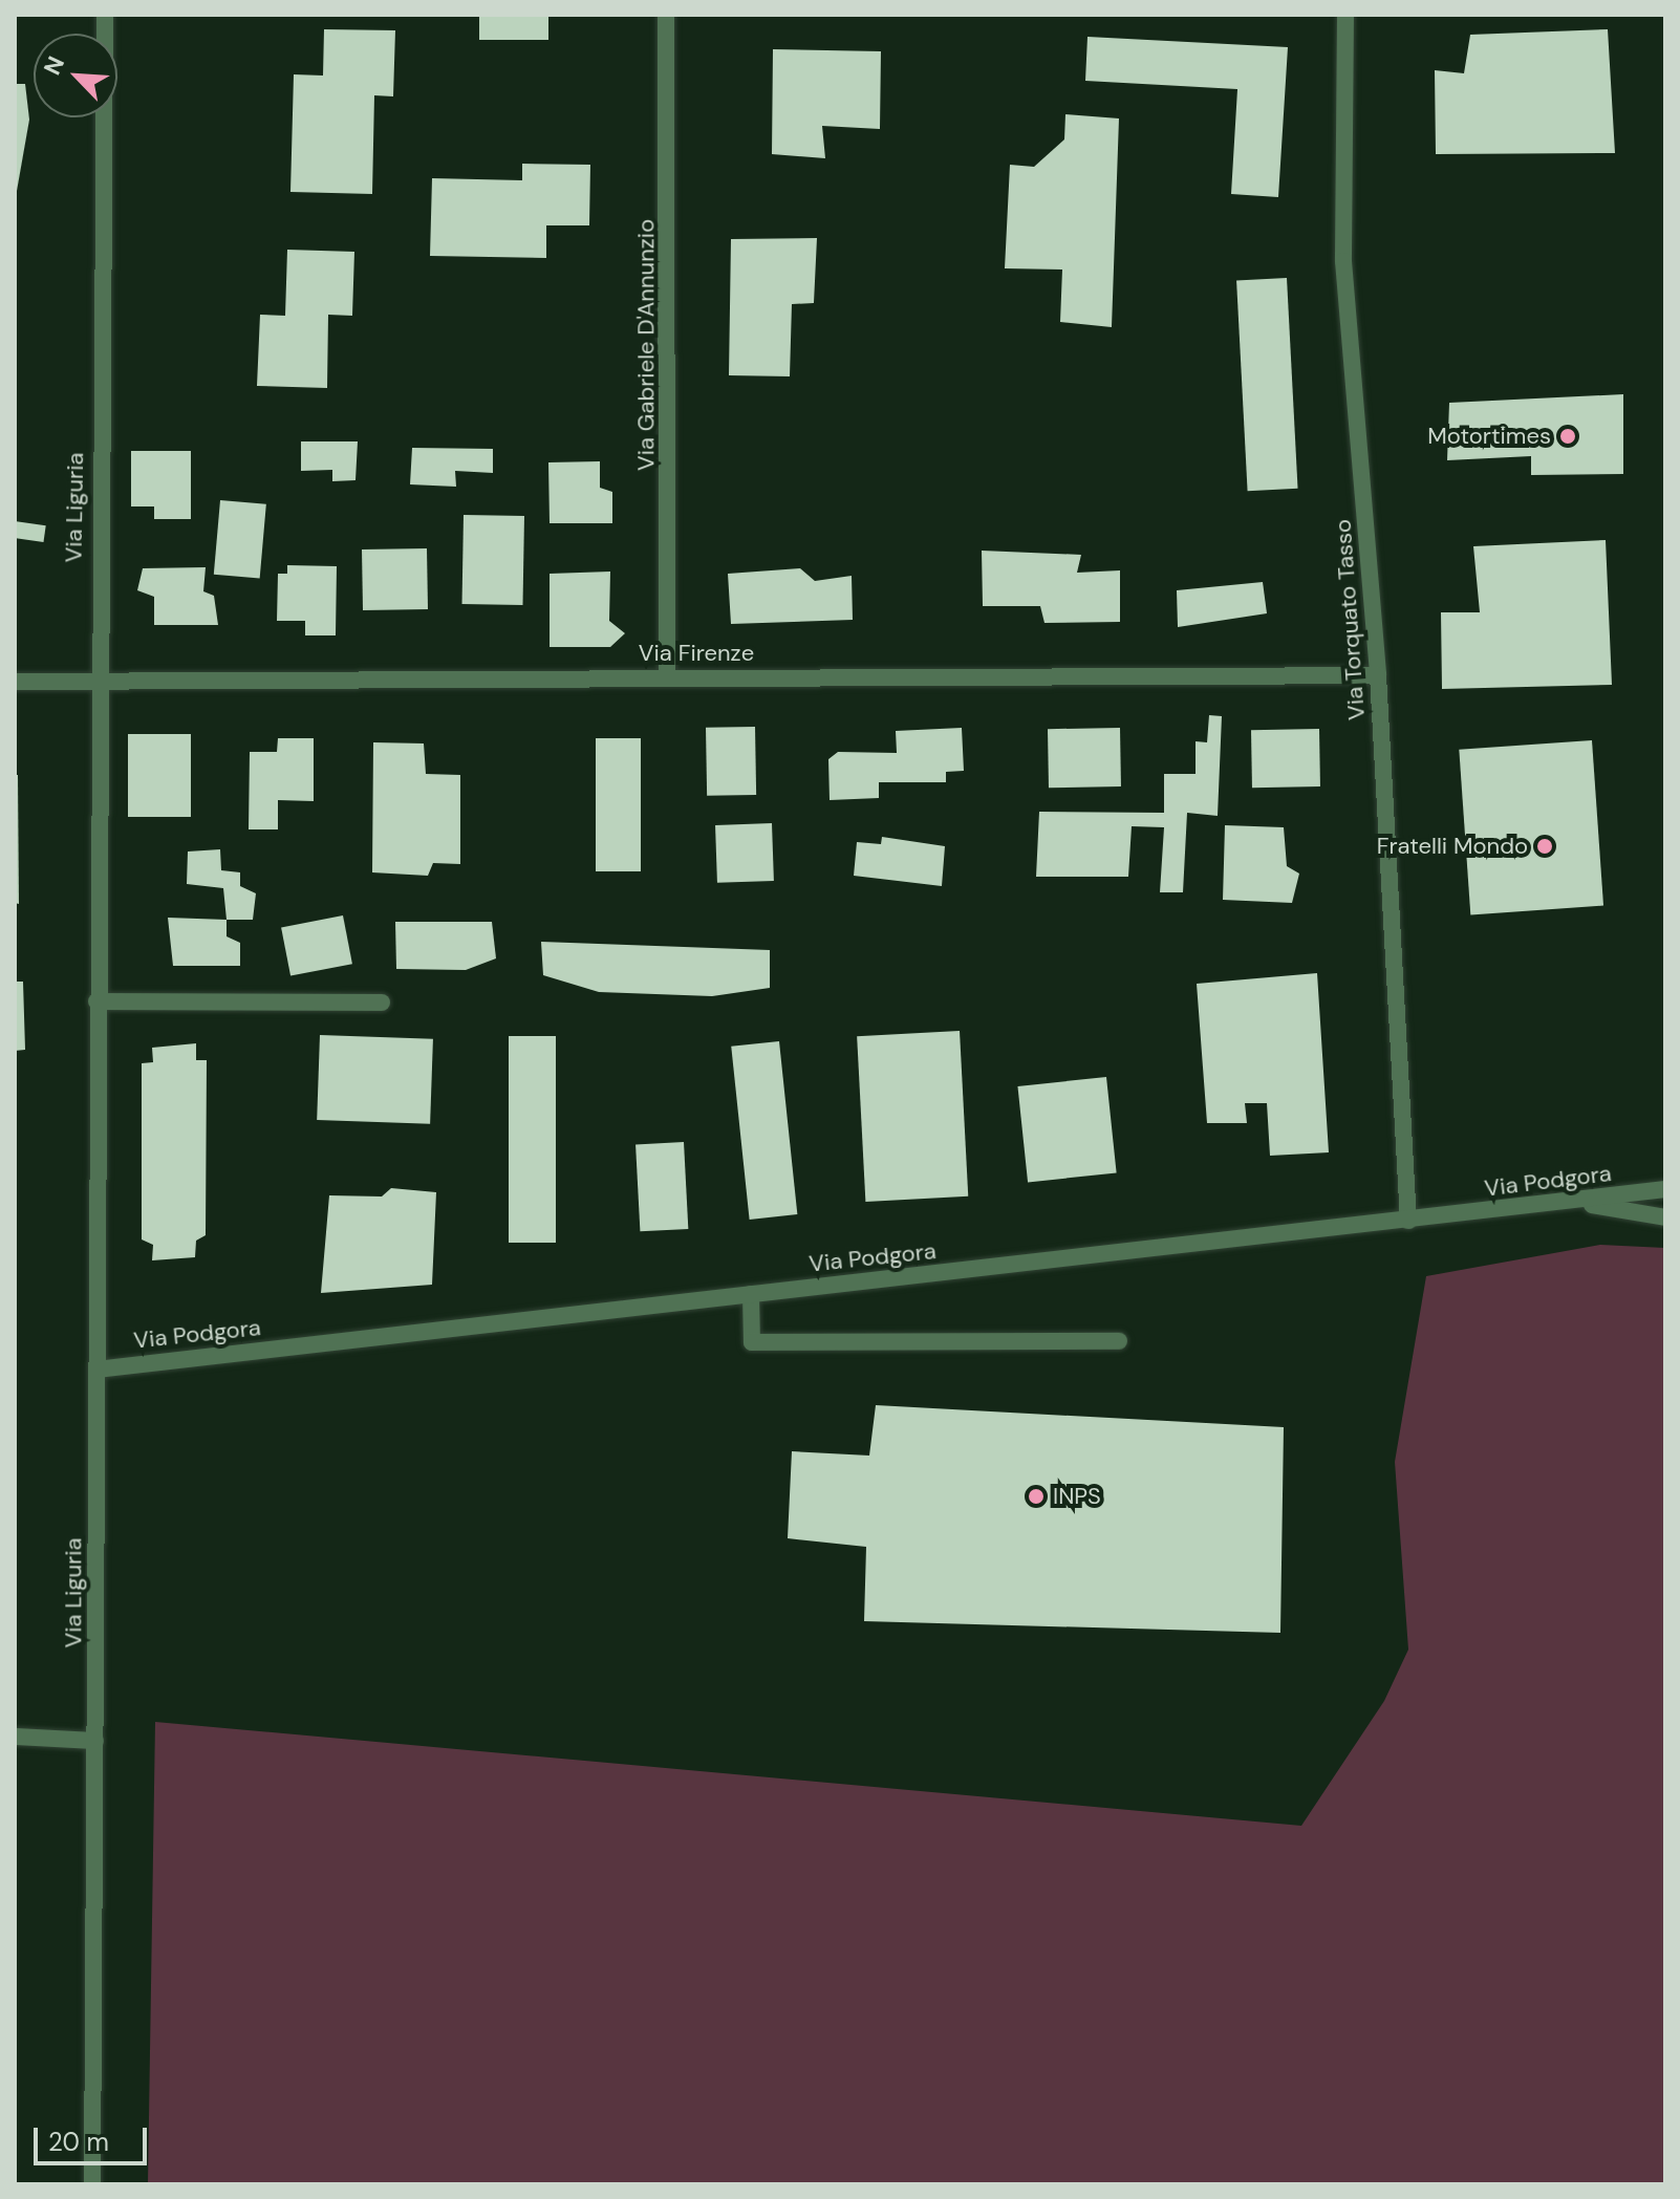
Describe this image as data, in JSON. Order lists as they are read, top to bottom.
{
  "streets": {
    "street": [
      "Via Gabriele D'Annunzio",
      "Via Liguria",
      "Via Torquato Tasso",
      "Via Firenze",
      "Via Podgora"
    ]
  },
  "crossings": [
    ["Via Gabriele D'Annunzio", "Via Firenze"],
    ["Via Liguria", "Via Firenze"],
    ["Via Liguria", "Via Podgora"],
    ["Via Torquato Tasso", "Via Firenze"],
    ["Via Torquato Tasso", "Via Podgora"]
  ],
  "places": ["Motortimes", "Fratelli Mondo", "INPS"],
  "scale_bar": "20 m",
  "north": "top left"
}
